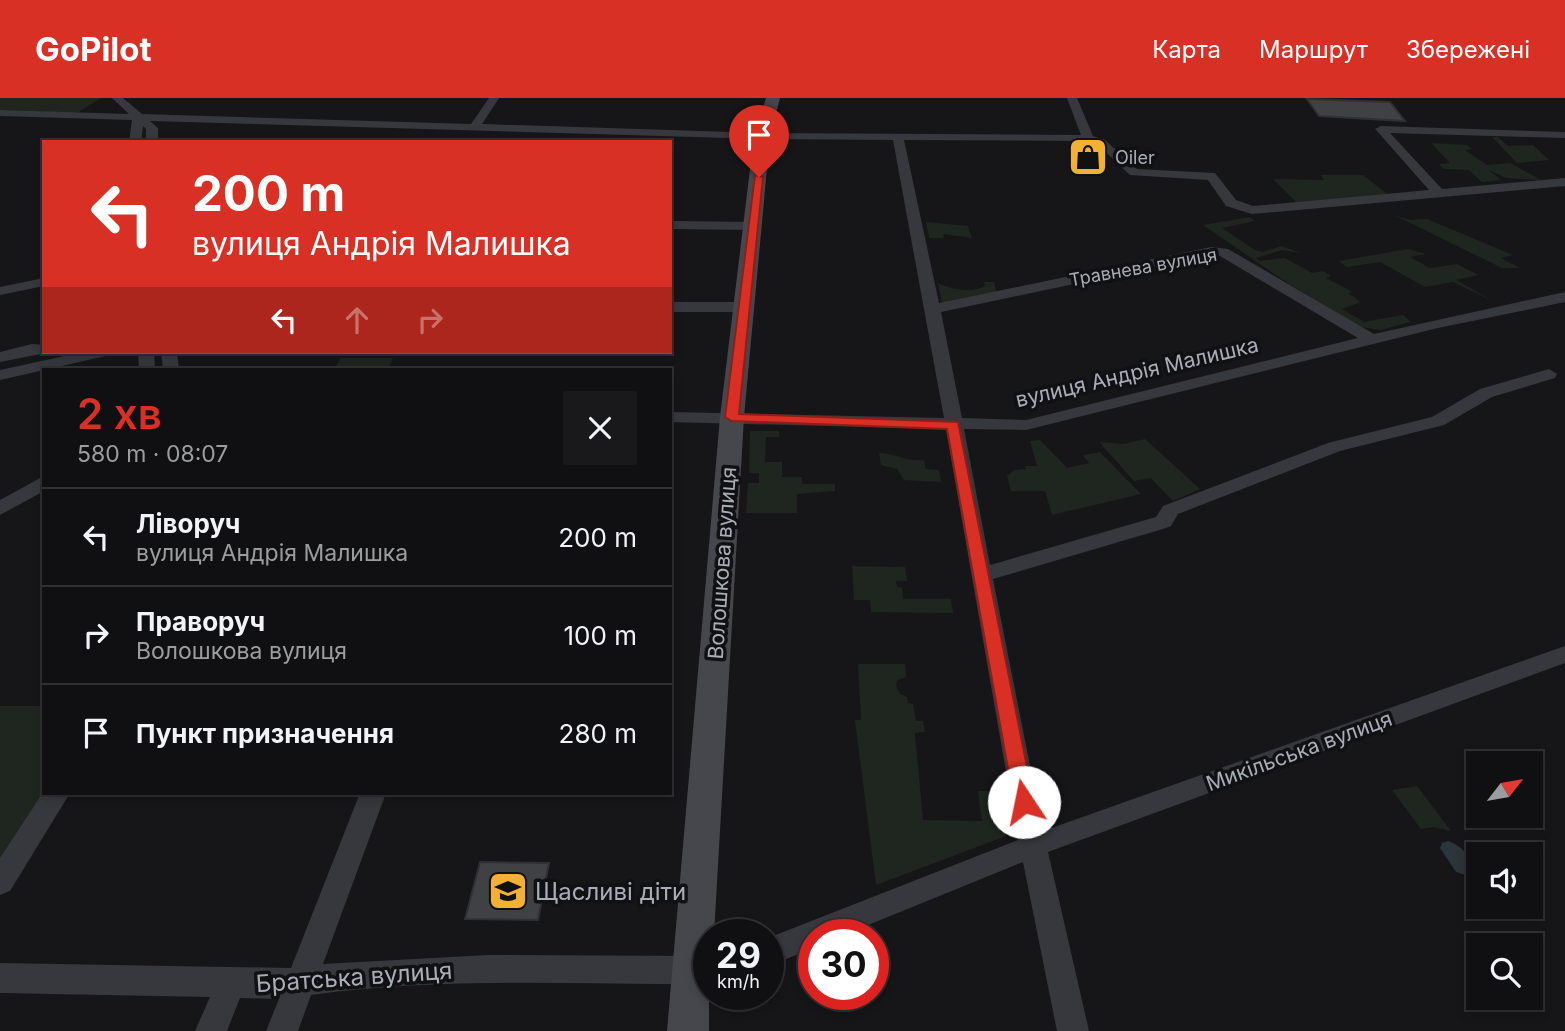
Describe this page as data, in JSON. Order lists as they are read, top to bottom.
{
  "streets": {
    "street": [
      "Травнева вулиця",
      "вулиця Андрія Малишка",
      "Волошкова вулиця",
      "Микільська вулиця",
      "Братська вулиця"
    ]
  },
  "crossings": [
    ["Травнева вулиця", "вулиця Андрія Малишка"],
    ["вулиця Андрія Малишка", "Волошкова вулиця"]
  ],
  "places": {
    "shop": ["Oiler"],
    "school or university": ["Щасливі діти"]
  },
  "north": "top right",
  "page": {
    "header": "GoPilot",
    "nav": ["Карта", "Маршрут", "Збережені"],
    "turn": ["200 m", "вулиця Андрія Малишка"],
    "heading": ["2 хв", "580 m · 08:07"],
    "list": [
      {
        "name": "Ліворуч",
        "note": "вулиця Андрія Малишка",
        "value": "200 m"
      },
      {
        "name": "Праворуч",
        "note": "Волошкова вулиця",
        "value": "100 m"
      },
      {
        "name": "Пункт призначення",
        "value": "280 m"
      }
    ],
    "speed": "29 km/h",
    "limit": "30"
  }
}
